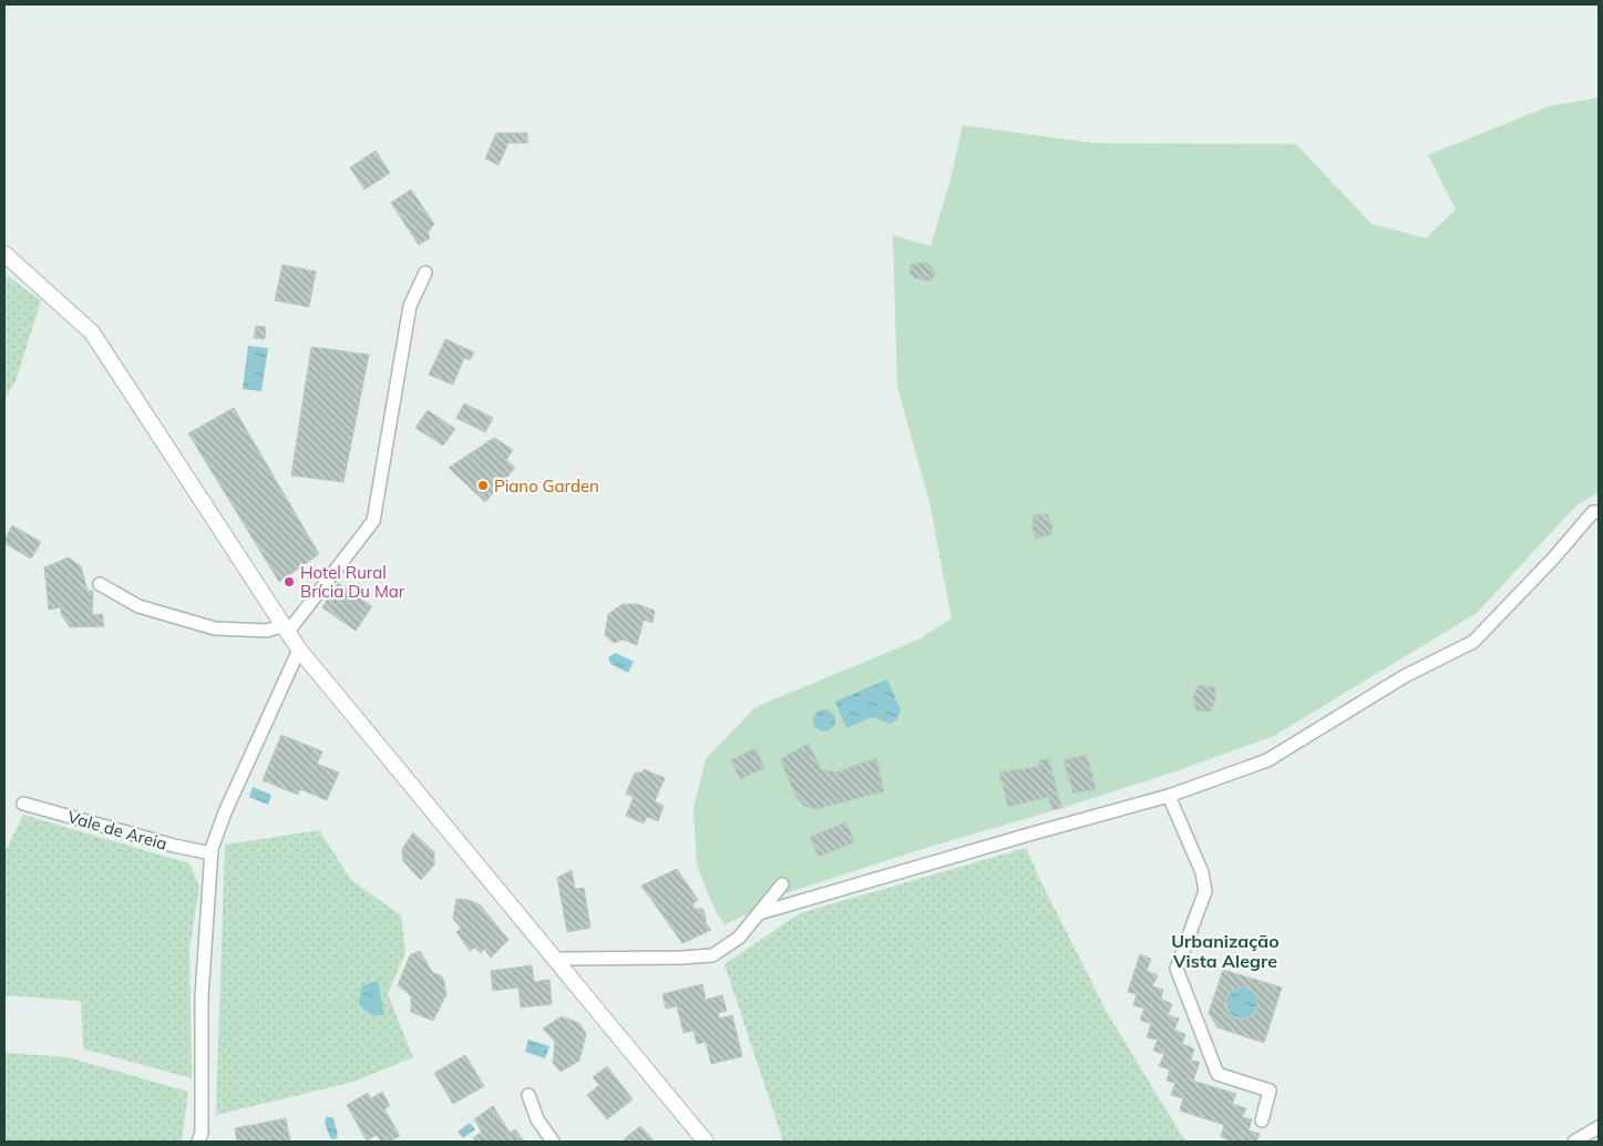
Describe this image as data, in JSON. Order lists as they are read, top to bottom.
{
  "streets": {
    "street": ["Vale de Areia"]
  },
  "districts": ["Urbanização Vista Alegre"],
  "places": ["Piano Garden", "Hotel Rural Brícia Du Mar"]
}
